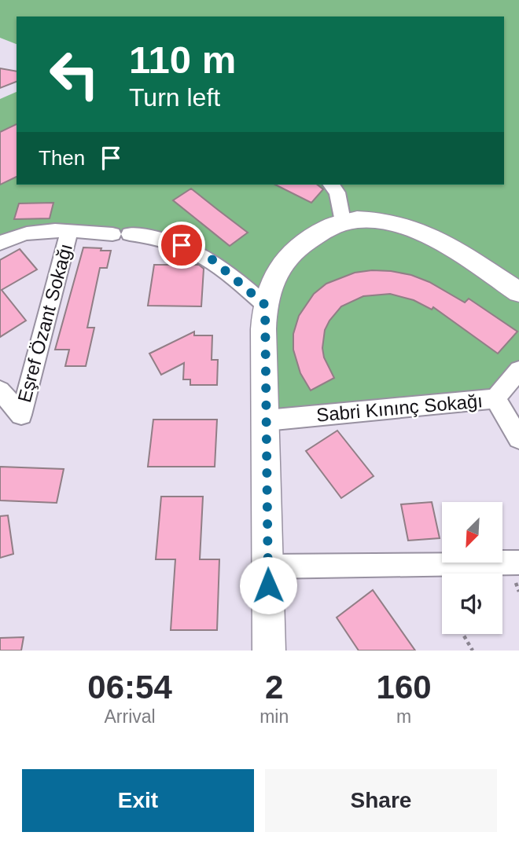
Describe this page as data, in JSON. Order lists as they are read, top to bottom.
{
  "streets": {
    "street": ["Eşref Özant Sokağı", "Sabri Kınınç Sokağı"]
  },
  "north": "bottom left",
  "page": {
    "turn": ["110 m", "Turn left"],
    "then": "Then",
    "eta": [
      "06:54",
      "Arrival",
      "2",
      "min",
      "160",
      "m"
    ],
    "buttons": ["Exit", "Share"]
  }
}
